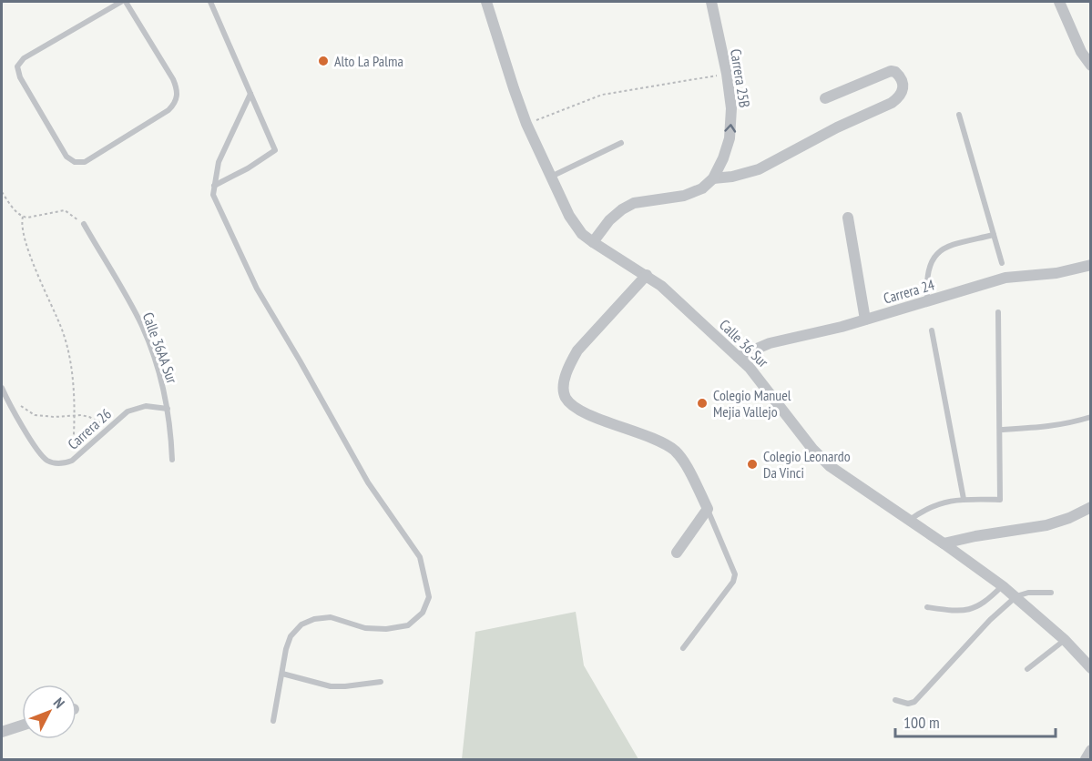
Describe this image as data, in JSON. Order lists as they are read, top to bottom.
{
  "streets": {
    "street": ["Carrera 25B", "Carrera 24", "Calle 36 Sur"],
    "lane": ["Calle 36AA Sur", "Carrera 26"]
  },
  "crossings": [
    ["Carrera 24", "Calle 36 Sur"],
    ["Calle 36AA Sur", "Carrera 26"]
  ],
  "one_way": ["Carrera 25B"],
  "places": ["Alto La Palma", "Colegio Manuel Mejia Vallejo", "Colegio Leonardo Da Vinci"],
  "scale_bar": "100 m",
  "north": "top right"
}
